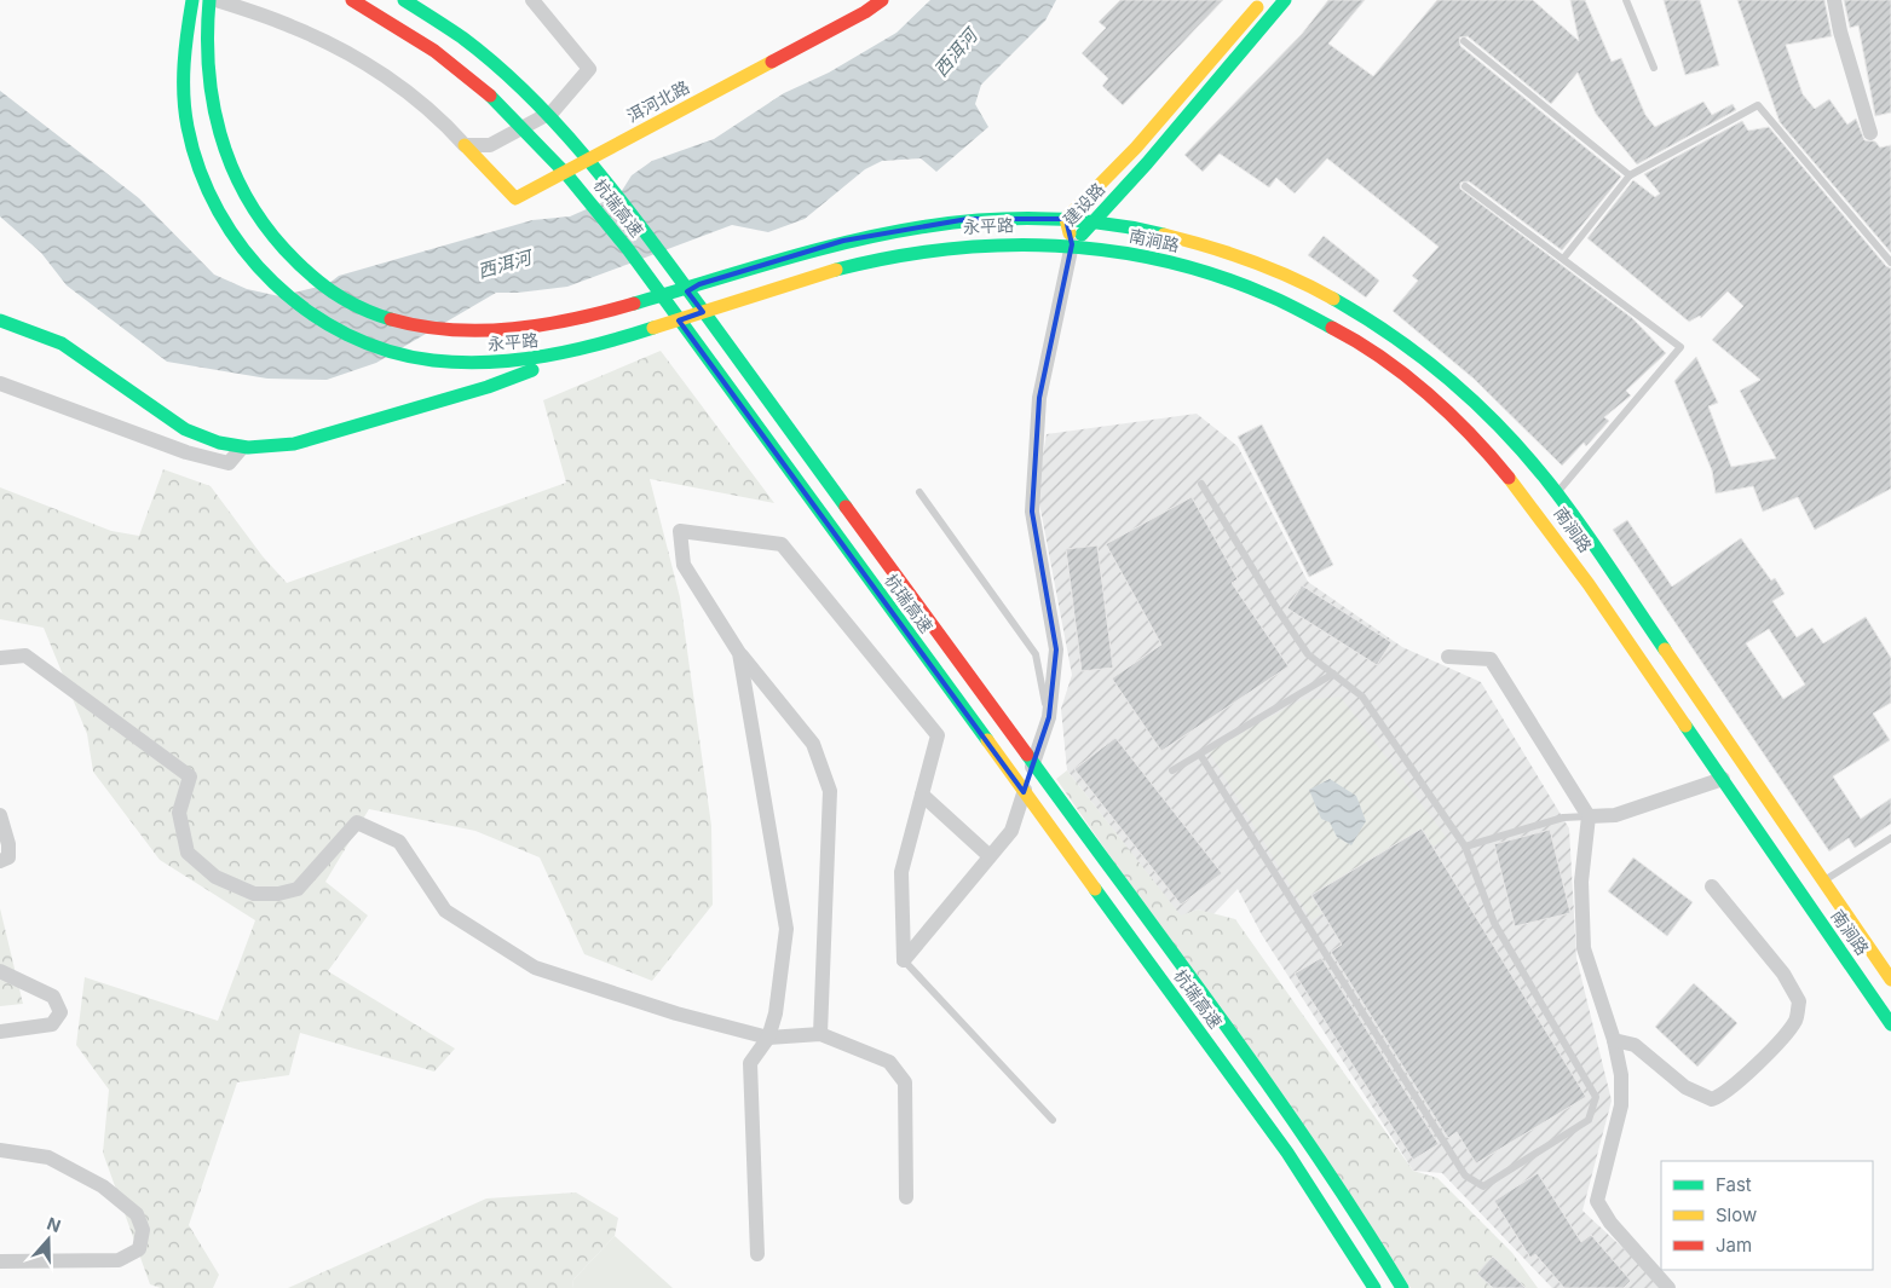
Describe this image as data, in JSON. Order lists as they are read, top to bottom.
{
  "streets": {
    "main road": [
      "洱河北路",
      "建设路",
      "杭瑞高速",
      "永平路",
      "南涧路"
    ]
  },
  "crossings": [
    ["建设路", "永平路"],
    ["建设路", "南涧路"],
    ["永平路", "南涧路"]
  ],
  "water": ["西洱河"],
  "legend": ["Fast", "Slow", "Jam"],
  "north": "top"
}
